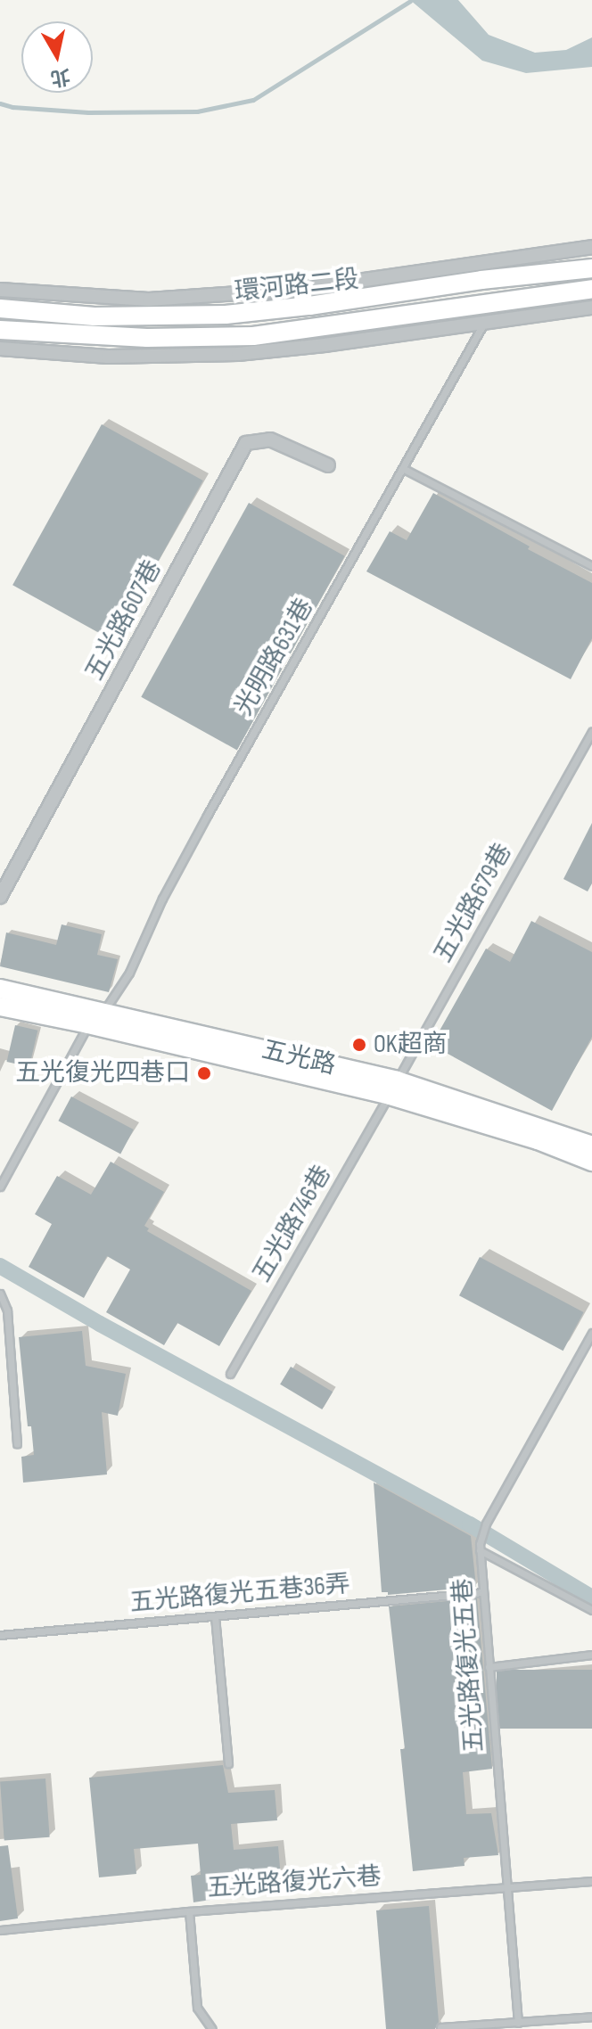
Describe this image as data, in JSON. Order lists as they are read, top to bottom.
{
  "streets": {
    "main road": ["環河路二段", "五光路"],
    "street": ["五光路607巷"],
    "lane": [
      "光明路631巷",
      "五光路679巷",
      "五光路746巷",
      "五光路復光五巷36弄",
      "五光路復光五巷",
      "五光路復光六巷"
    ]
  },
  "crossings": [
    ["光明路631巷", "五光路"],
    ["五光路679巷", "五光路"],
    ["五光路679巷", "五光路746巷"],
    ["五光路", "五光路746巷"],
    ["五光路復光五巷36弄", "五光路復光五巷"],
    ["五光路復光五巷", "五光路復光六巷"]
  ],
  "places": ["OK超商", "五光復光四巷口"],
  "north": "bottom"
}
